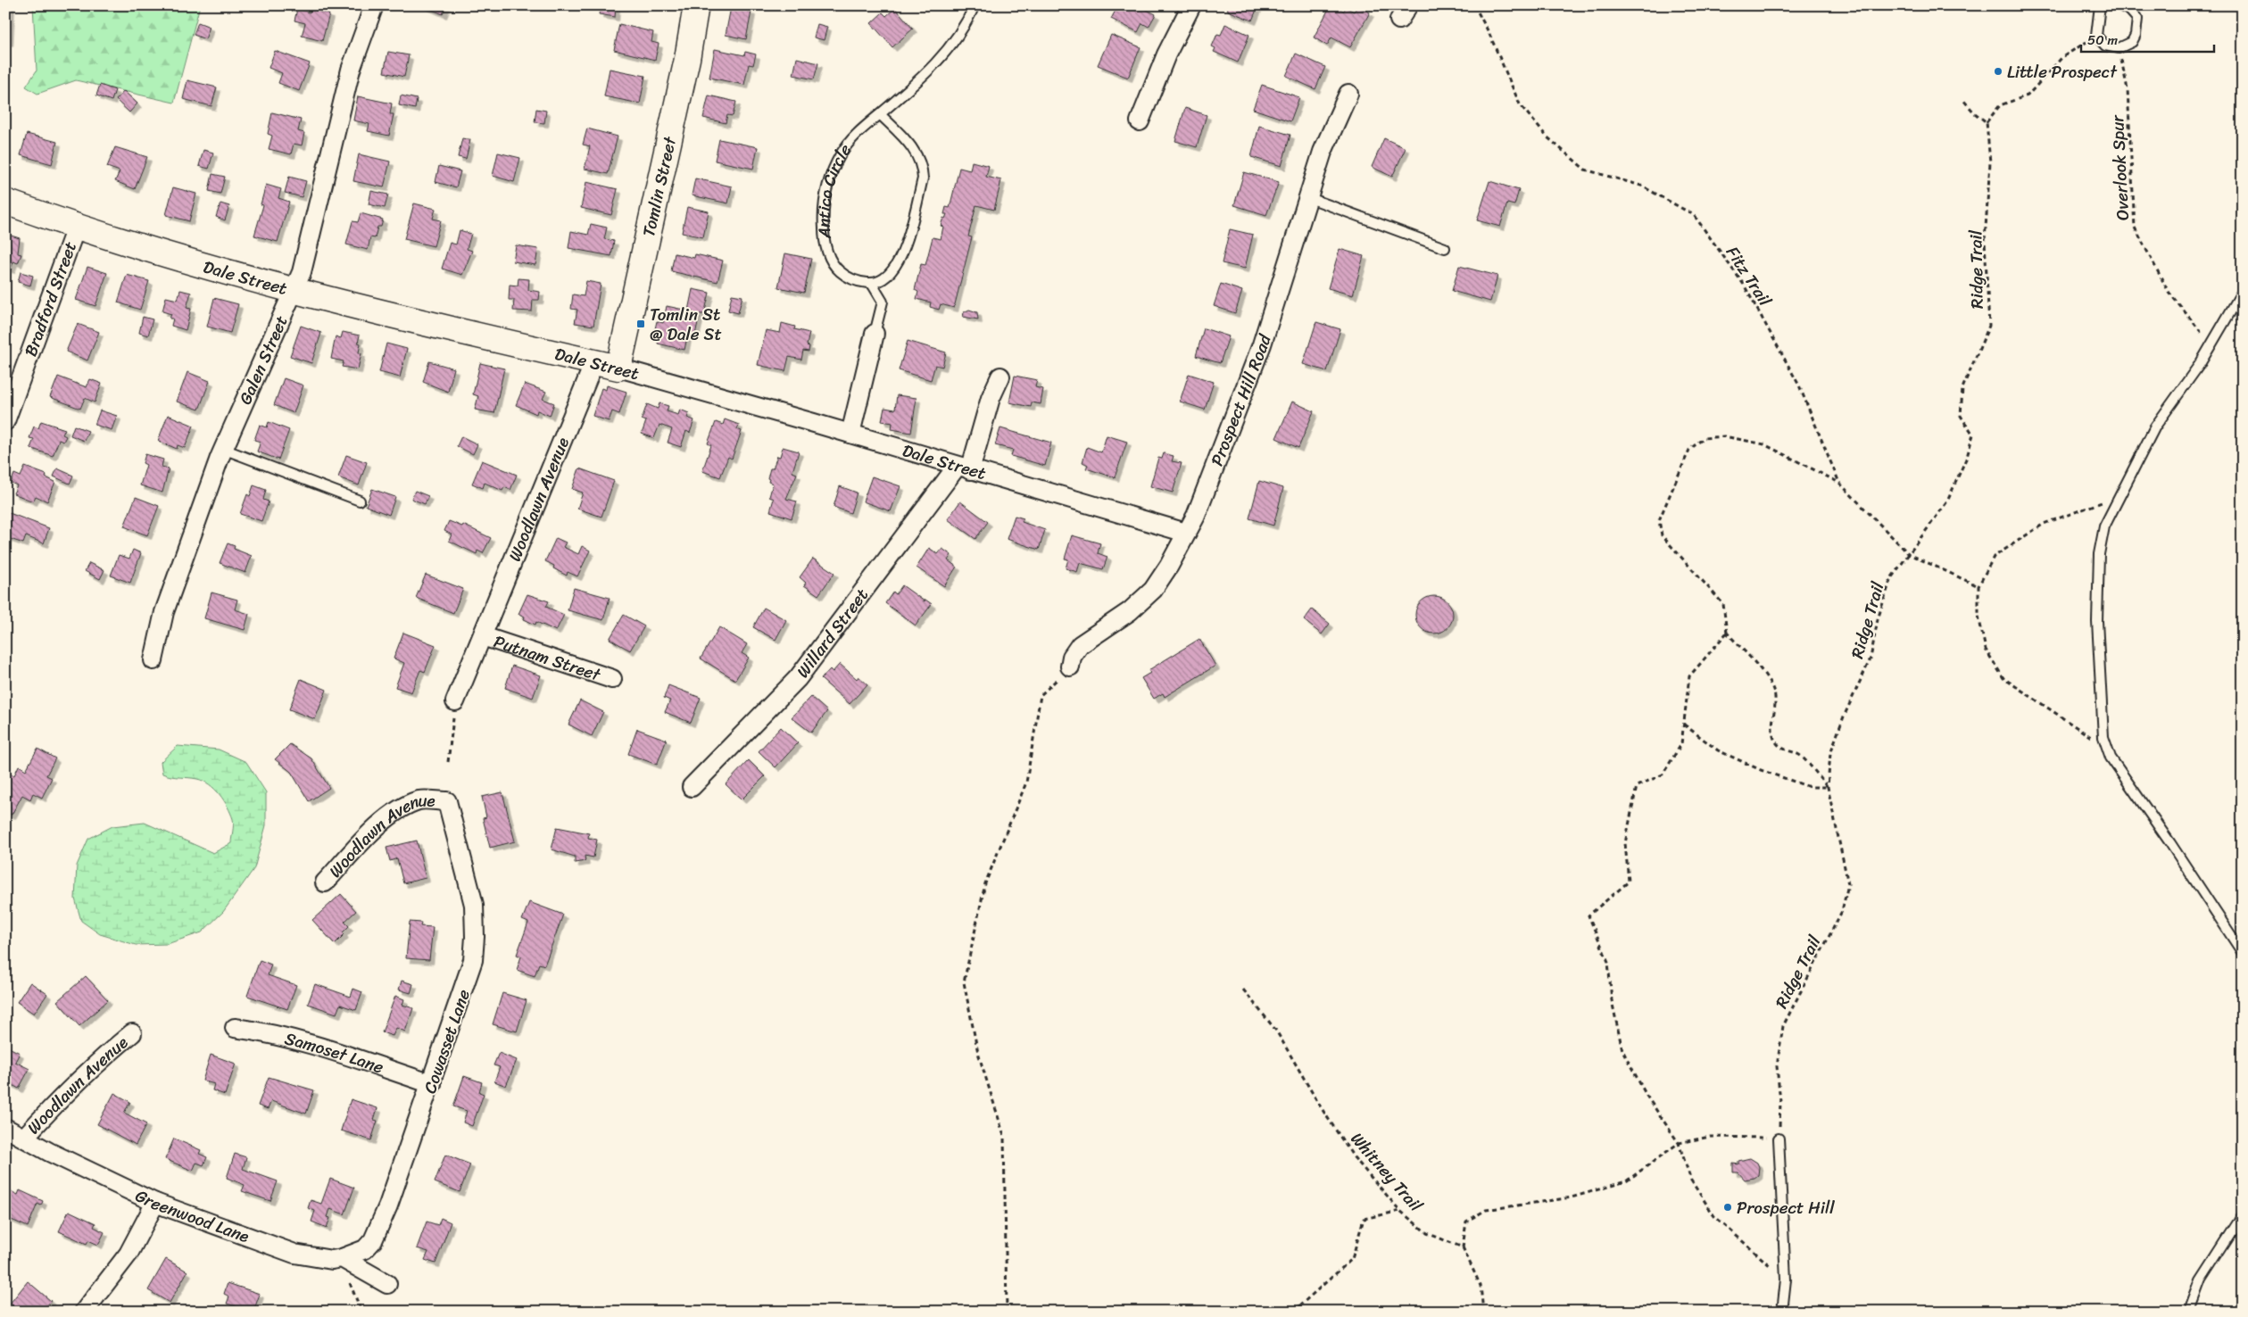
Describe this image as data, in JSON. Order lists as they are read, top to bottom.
{
  "streets": {
    "street": [
      "Tomlin Street",
      "Dale Street",
      "Bradford Street",
      "Galen Street",
      "Prospect Hill Road",
      "Woodlawn Avenue",
      "Willard Street",
      "Putnam Street",
      "Cowasset Lane",
      "Samoset Lane",
      "Greenwood Lane"
    ],
    "lane": ["Antico Circle"],
    "path": [
      "Overlook Spur",
      "Ridge Trail",
      "Fitz Trail",
      "Whitney Trail"
    ]
  },
  "crossings": [
    ["Tomlin Street", "Dale Street"],
    ["Ridge Trail", "Fitz Trail"],
    ["Dale Street", "Bradford Street"],
    ["Dale Street", "Galen Street"],
    ["Dale Street", "Prospect Hill Road"],
    ["Dale Street", "Woodlawn Avenue"],
    ["Dale Street", "Willard Street"],
    ["Woodlawn Avenue", "Putnam Street"],
    ["Woodlawn Avenue", "Cowasset Lane"],
    ["Woodlawn Avenue", "Greenwood Lane"],
    ["Cowasset Lane", "Samoset Lane"],
    ["Cowasset Lane", "Greenwood Lane"]
  ],
  "places": {
    "other": ["Little Prospect", "Prospect Hill"],
    "transit": ["Tomlin St @ Dale St"]
  },
  "scale_bar": "50 m"
}
